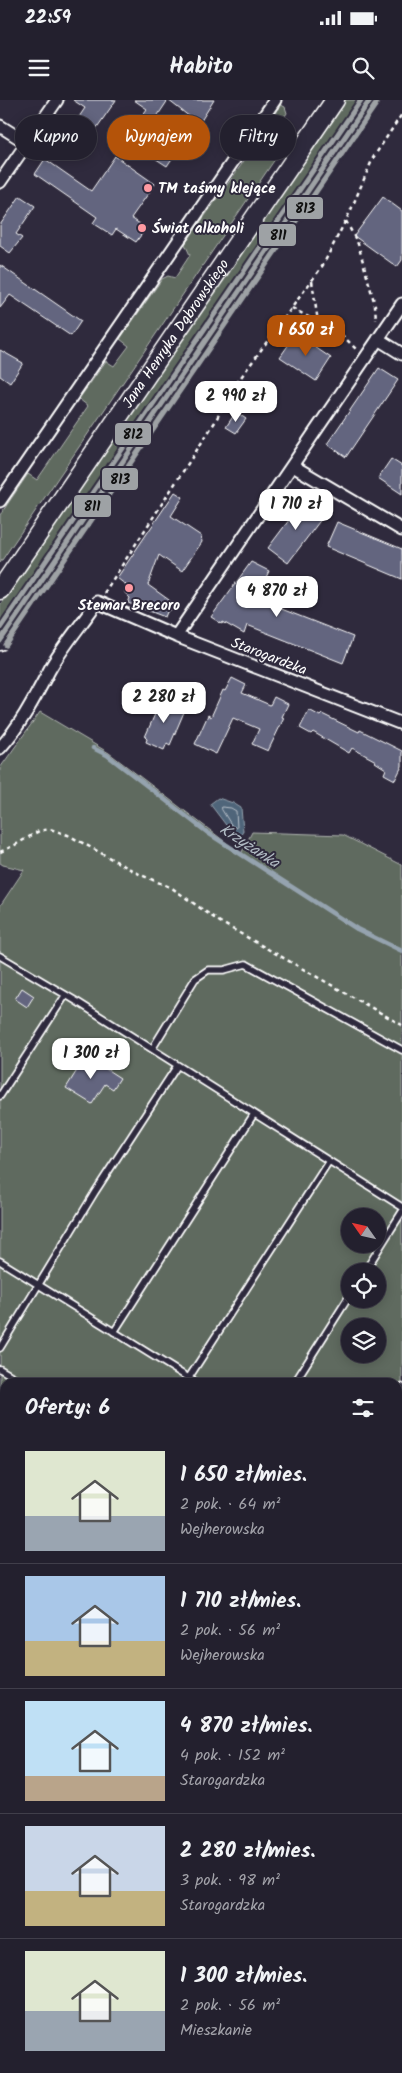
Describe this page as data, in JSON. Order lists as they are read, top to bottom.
{
  "streets": {
    "main road": ["Jana Henryka Dąbrowskiego"],
    "street": ["Starogardzka"]
  },
  "water": ["Krzyżanka"],
  "places": ["TM taśmy klejące", "Świat alkoholi", "Stemar Brecoro"],
  "lines": ["transit line 811", "transit line 812", "transit line 813"],
  "north": "top left",
  "page": {
    "status": "22:59",
    "header": "Habito",
    "chip": ["Kupno", "Wynajem", "Filtry"],
    "price": [
      "1 650 zł",
      "2 990 zł",
      "1 710 zł",
      "4 870 zł",
      "2 280 zł",
      "1 300 zł"
    ],
    "heading": "Oferty: 6",
    "list": [
      {
        "name": "1 650 zł/mies.",
        "note": "2 pok. · 64 m² · Wejherowska"
      },
      {
        "name": "1 710 zł/mies.",
        "note": "2 pok. · 56 m² · Wejherowska"
      },
      {
        "name": "4 870 zł/mies.",
        "note": "4 pok. · 152 m² · Starogardzka"
      },
      {
        "name": "2 280 zł/mies.",
        "note": "3 pok. · 98 m² · Starogardzka"
      },
      {
        "name": "1 300 zł/mies.",
        "note": "2 pok. · 56 m² · Mieszkanie"
      }
    ]
  }
}
